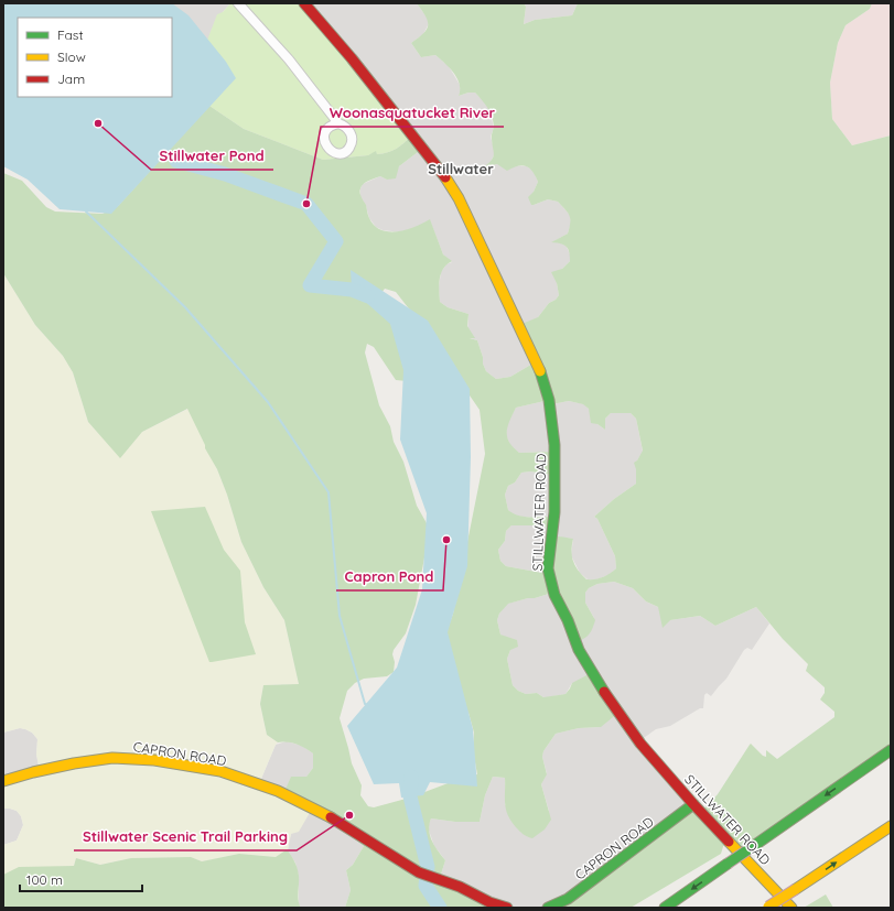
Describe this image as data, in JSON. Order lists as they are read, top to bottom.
{
  "streets": {
    "main road": ["STILLWATER ROAD", "CAPRON ROAD"]
  },
  "crossings": [
    ["STILLWATER ROAD", "CAPRON ROAD"]
  ],
  "districts": ["Stillwater"],
  "places": [
    "Stillwater Pond",
    "Woonasquatucket River",
    "Capron Pond",
    "Stillwater Scenic Trail Parking"
  ],
  "legend": ["Fast", "Slow", "Jam"],
  "scale_bar": "100 m"
}
